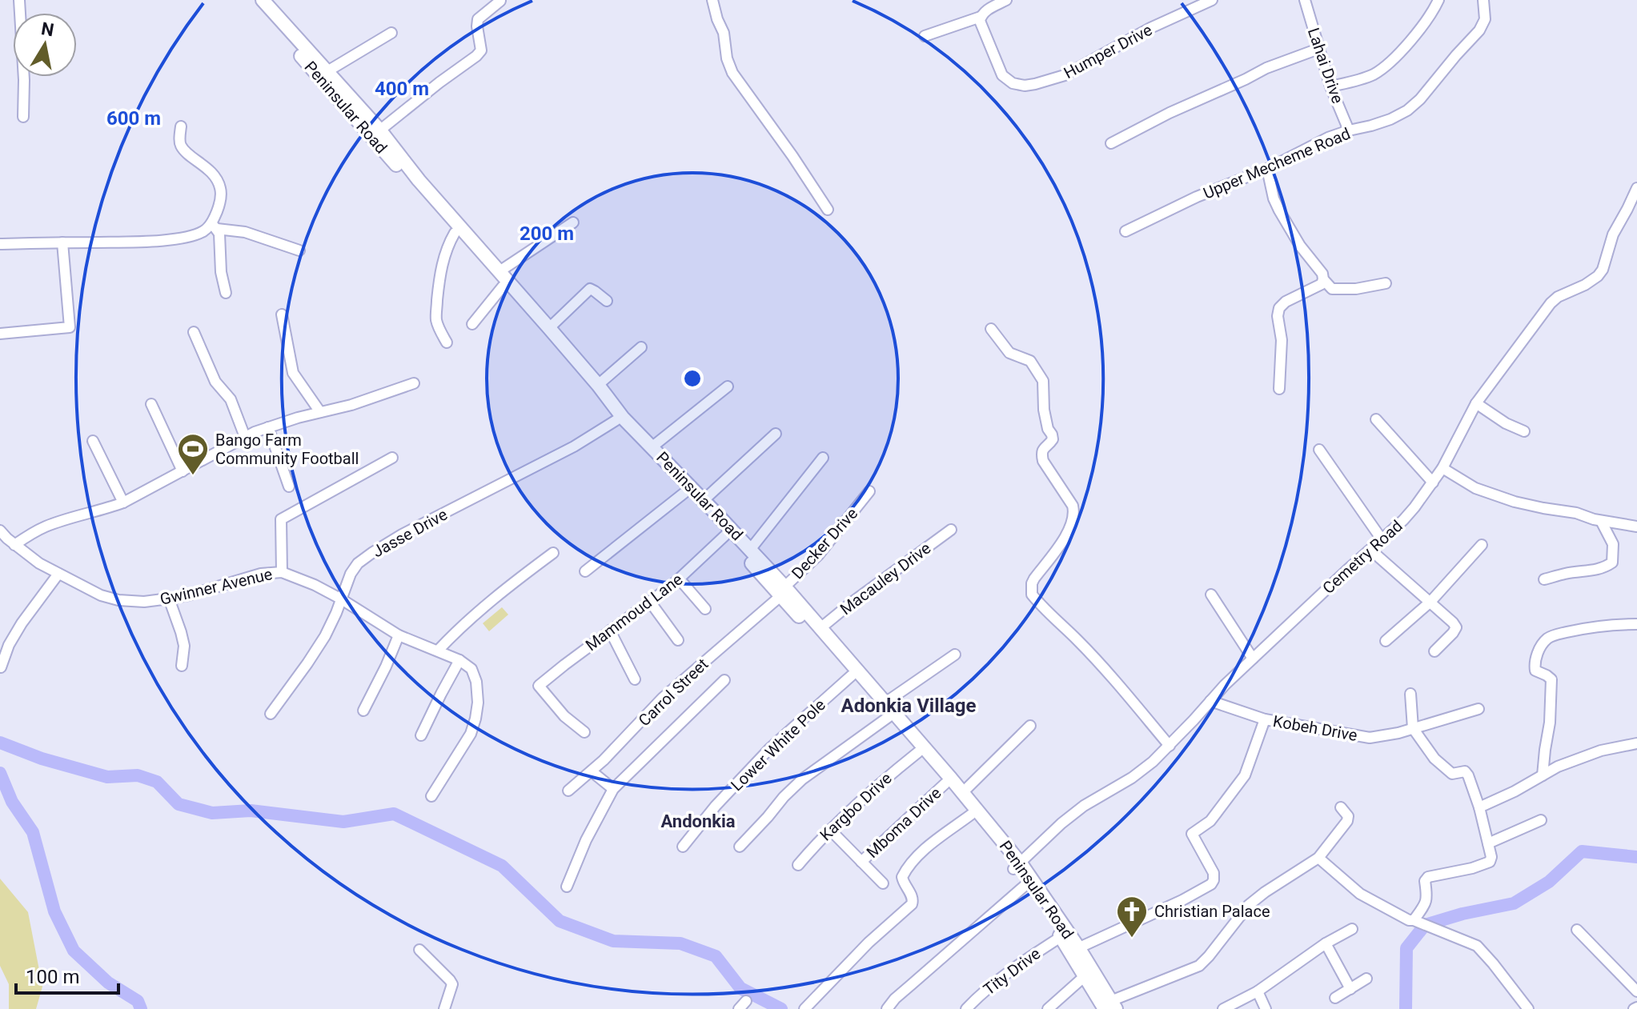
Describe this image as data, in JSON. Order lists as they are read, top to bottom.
{
  "streets": {
    "main road": ["Peninsular Road"],
    "street": [
      "Humper Drive",
      "Lahai Drive",
      "Upper Mecheme Road",
      "Jasse Drive",
      "Decker Drive",
      "Cemetry Road",
      "Macauley Drive",
      "Gwinner Avenue",
      "Mammoud Lane",
      "Carrol Street",
      "Kobeh Drive",
      "Lower White Pole",
      "Kargbo Drive",
      "Mboma Drive",
      "Tity Drive"
    ]
  },
  "crossings": [
    ["Lahai Drive", "Upper Mecheme Road"],
    ["Peninsular Road", "Jasse Drive"],
    ["Peninsular Road", "Decker Drive"],
    ["Peninsular Road", "Cemetry Road"],
    ["Peninsular Road", "Macauley Drive"],
    ["Peninsular Road", "Mammoud Lane"],
    ["Peninsular Road", "Carrol Street"],
    ["Peninsular Road", "Lower White Pole"],
    ["Peninsular Road", "Kargbo Drive"],
    ["Peninsular Road", "Mboma Drive"],
    ["Peninsular Road", "Tity Drive"],
    ["Jasse Drive", "Gwinner Avenue"],
    ["Decker Drive", "Carrol Street"],
    ["Cemetry Road", "Kobeh Drive"]
  ],
  "districts": ["Adonkia Village", "Andonkia"],
  "places": {
    "sports": ["Bango Farm Community Football"],
    "church": ["Christian Palace"]
  },
  "scale_bar": "100 m",
  "north": "top",
  "rings": ["400 m", "600 m", "200 m"]
}
